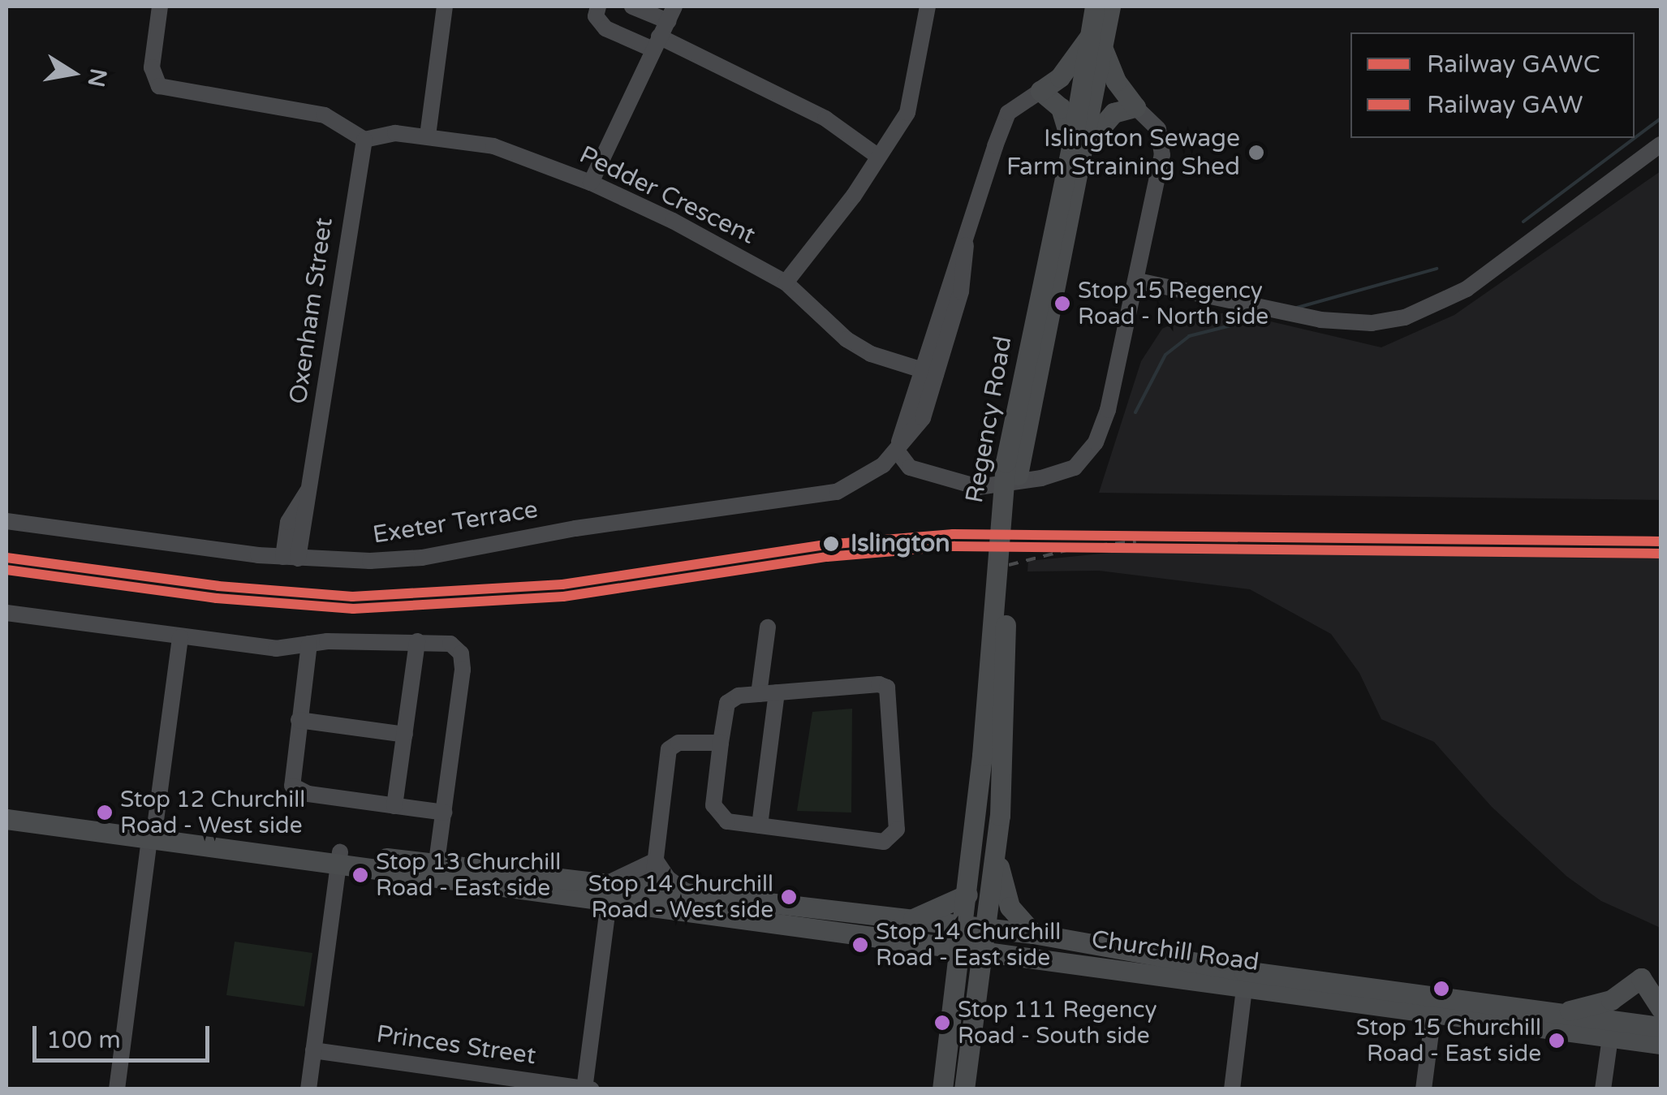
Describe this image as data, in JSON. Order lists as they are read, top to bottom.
{
  "streets": {
    "main road": ["Regency Road", "Churchill Road"],
    "street": [
      "Pedder Crescent",
      "Oxenham Street",
      "Exeter Terrace",
      "Princes Street"
    ]
  },
  "crossings": [
    ["Pedder Crescent", "Oxenham Street"],
    ["Oxenham Street", "Exeter Terrace"],
    ["Regency Road", "Churchill Road"]
  ],
  "places": [
    "Islington Sewage Farm Straining Shed",
    "Stop 15 Regency Road - North side",
    "Islington",
    "Stop 12 Churchill Road - West side",
    "Stop 13 Churchill Road - East side",
    "Stop 14 Churchill Road - West side",
    "Stop 14 Churchill Road - East side",
    "Stop 111 Regency Road - South side",
    "Stop 15 Churchill Road - East side"
  ],
  "lines": ["rail line GAWC", "rail line GAW"],
  "legend": ["Railway GAWC", "Railway GAW"],
  "scale_bar": "100 m",
  "north": "right"
}
